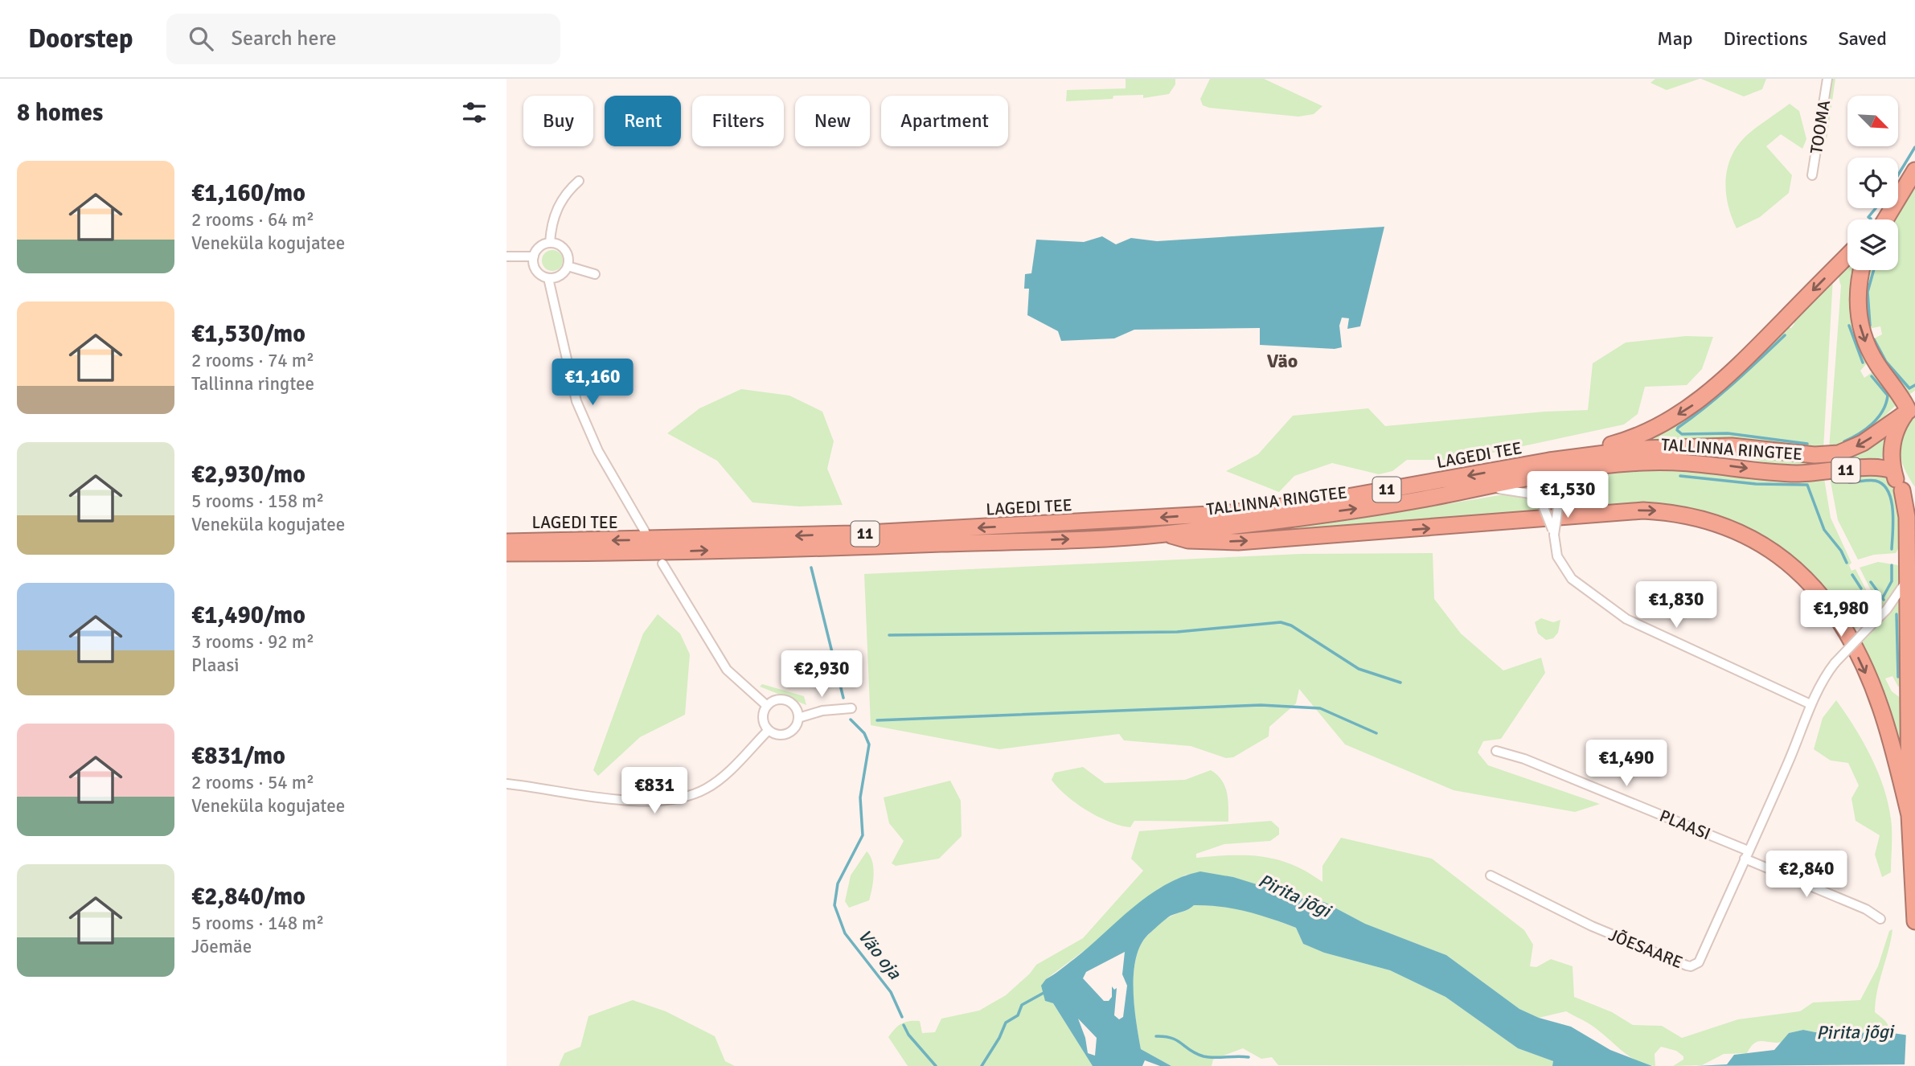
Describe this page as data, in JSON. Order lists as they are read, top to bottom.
{
  "streets": {
    "highway": ["TALLINNA RINGTEE", "LAGEDI TEE", "11"],
    "street": ["TOOMA", "PLAASI", "JÕESAARE"]
  },
  "crossings": [
    ["TALLINNA RINGTEE", "LAGEDI TEE"],
    ["PLAASI", "JÕESAARE"]
  ],
  "districts": ["Väo"],
  "water": ["Pirita jõgi", "Väo oja"],
  "north": "bottom right",
  "page": {
    "header": "Doorstep",
    "search": "Search here",
    "nav": ["Map", "Directions", "Saved"],
    "heading": "8 homes",
    "chip": [
      "Buy",
      "Rent",
      "Filters",
      "New",
      "Apartment"
    ],
    "list": [
      {
        "name": "€1,160/mo",
        "note": "2 rooms · 64 m² · Veneküla kogujatee"
      },
      {
        "name": "€1,530/mo",
        "note": "2 rooms · 74 m² · Tallinna ringtee"
      },
      {
        "name": "€2,930/mo",
        "note": "5 rooms · 158 m² · Veneküla kogujatee"
      },
      {
        "name": "€1,490/mo",
        "note": "3 rooms · 92 m² · Plaasi"
      },
      {
        "name": "€831/mo",
        "note": "2 rooms · 54 m² · Veneküla kogujatee"
      },
      {
        "name": "€2,840/mo",
        "note": "5 rooms · 148 m² · Jõemäe"
      }
    ],
    "price": [
      "€1,160",
      "€1,530",
      "€1,830",
      "€1,980",
      "€2,930",
      "€1,490",
      "€831",
      "€2,840"
    ]
  }
}
